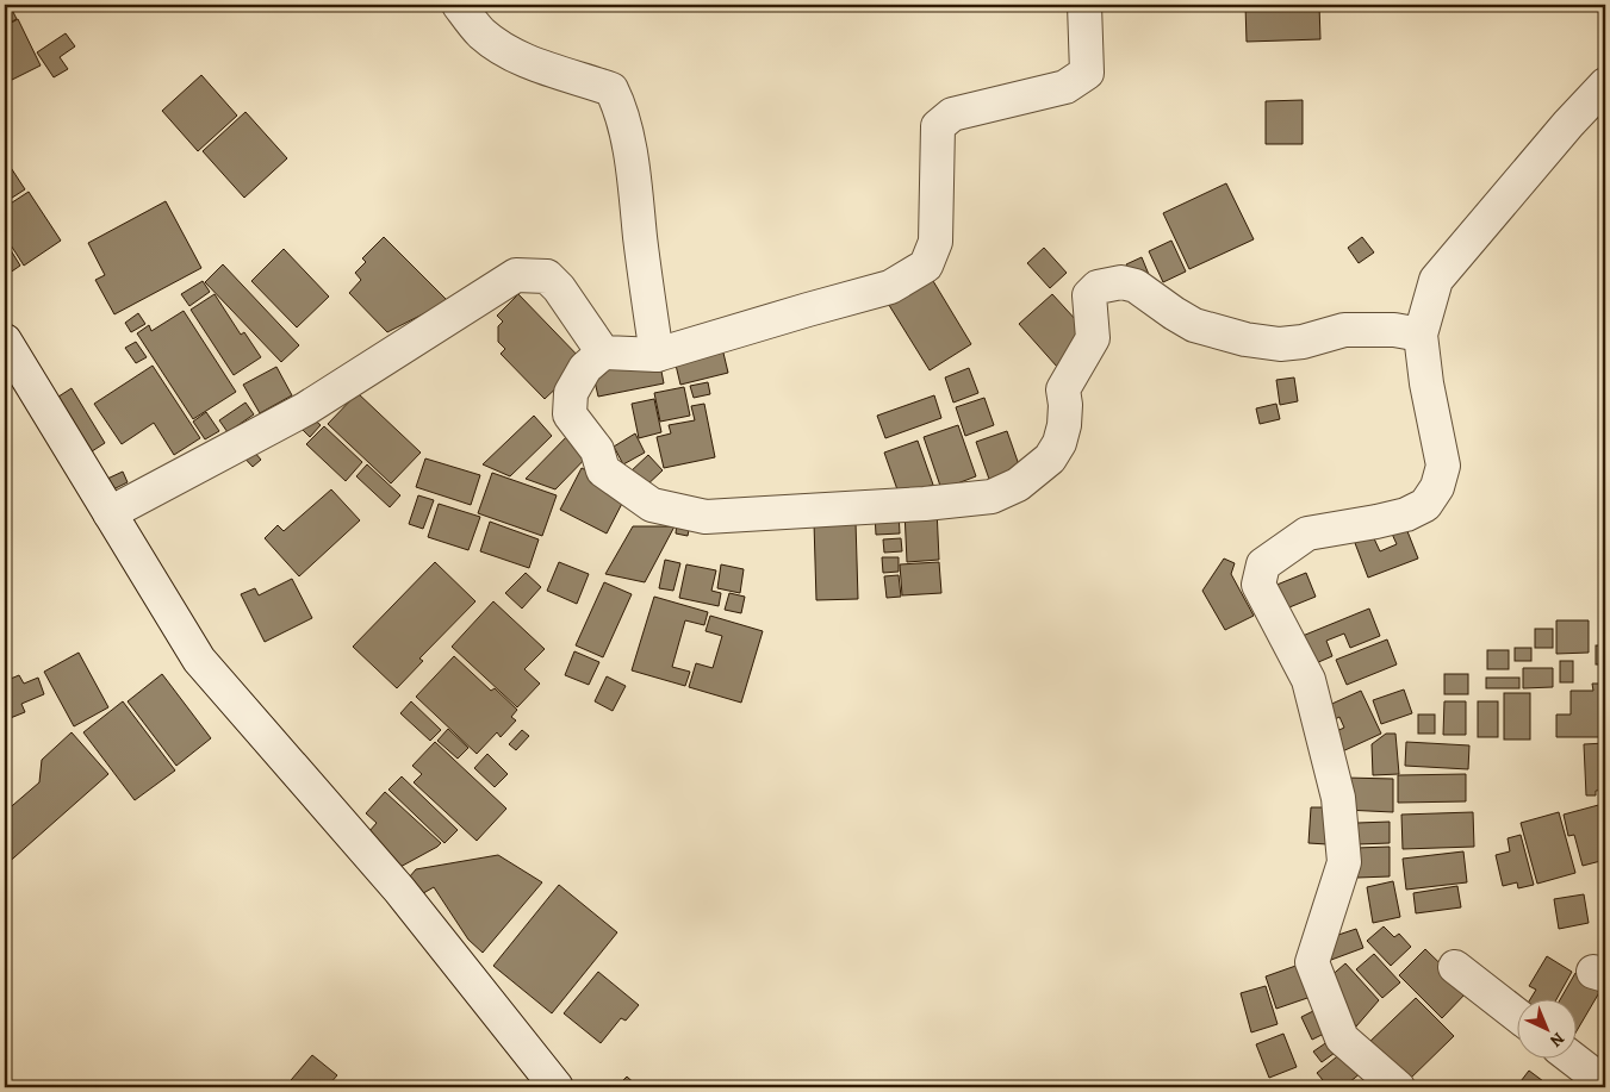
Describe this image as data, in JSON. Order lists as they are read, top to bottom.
{
  "north": "bottom right"
}
